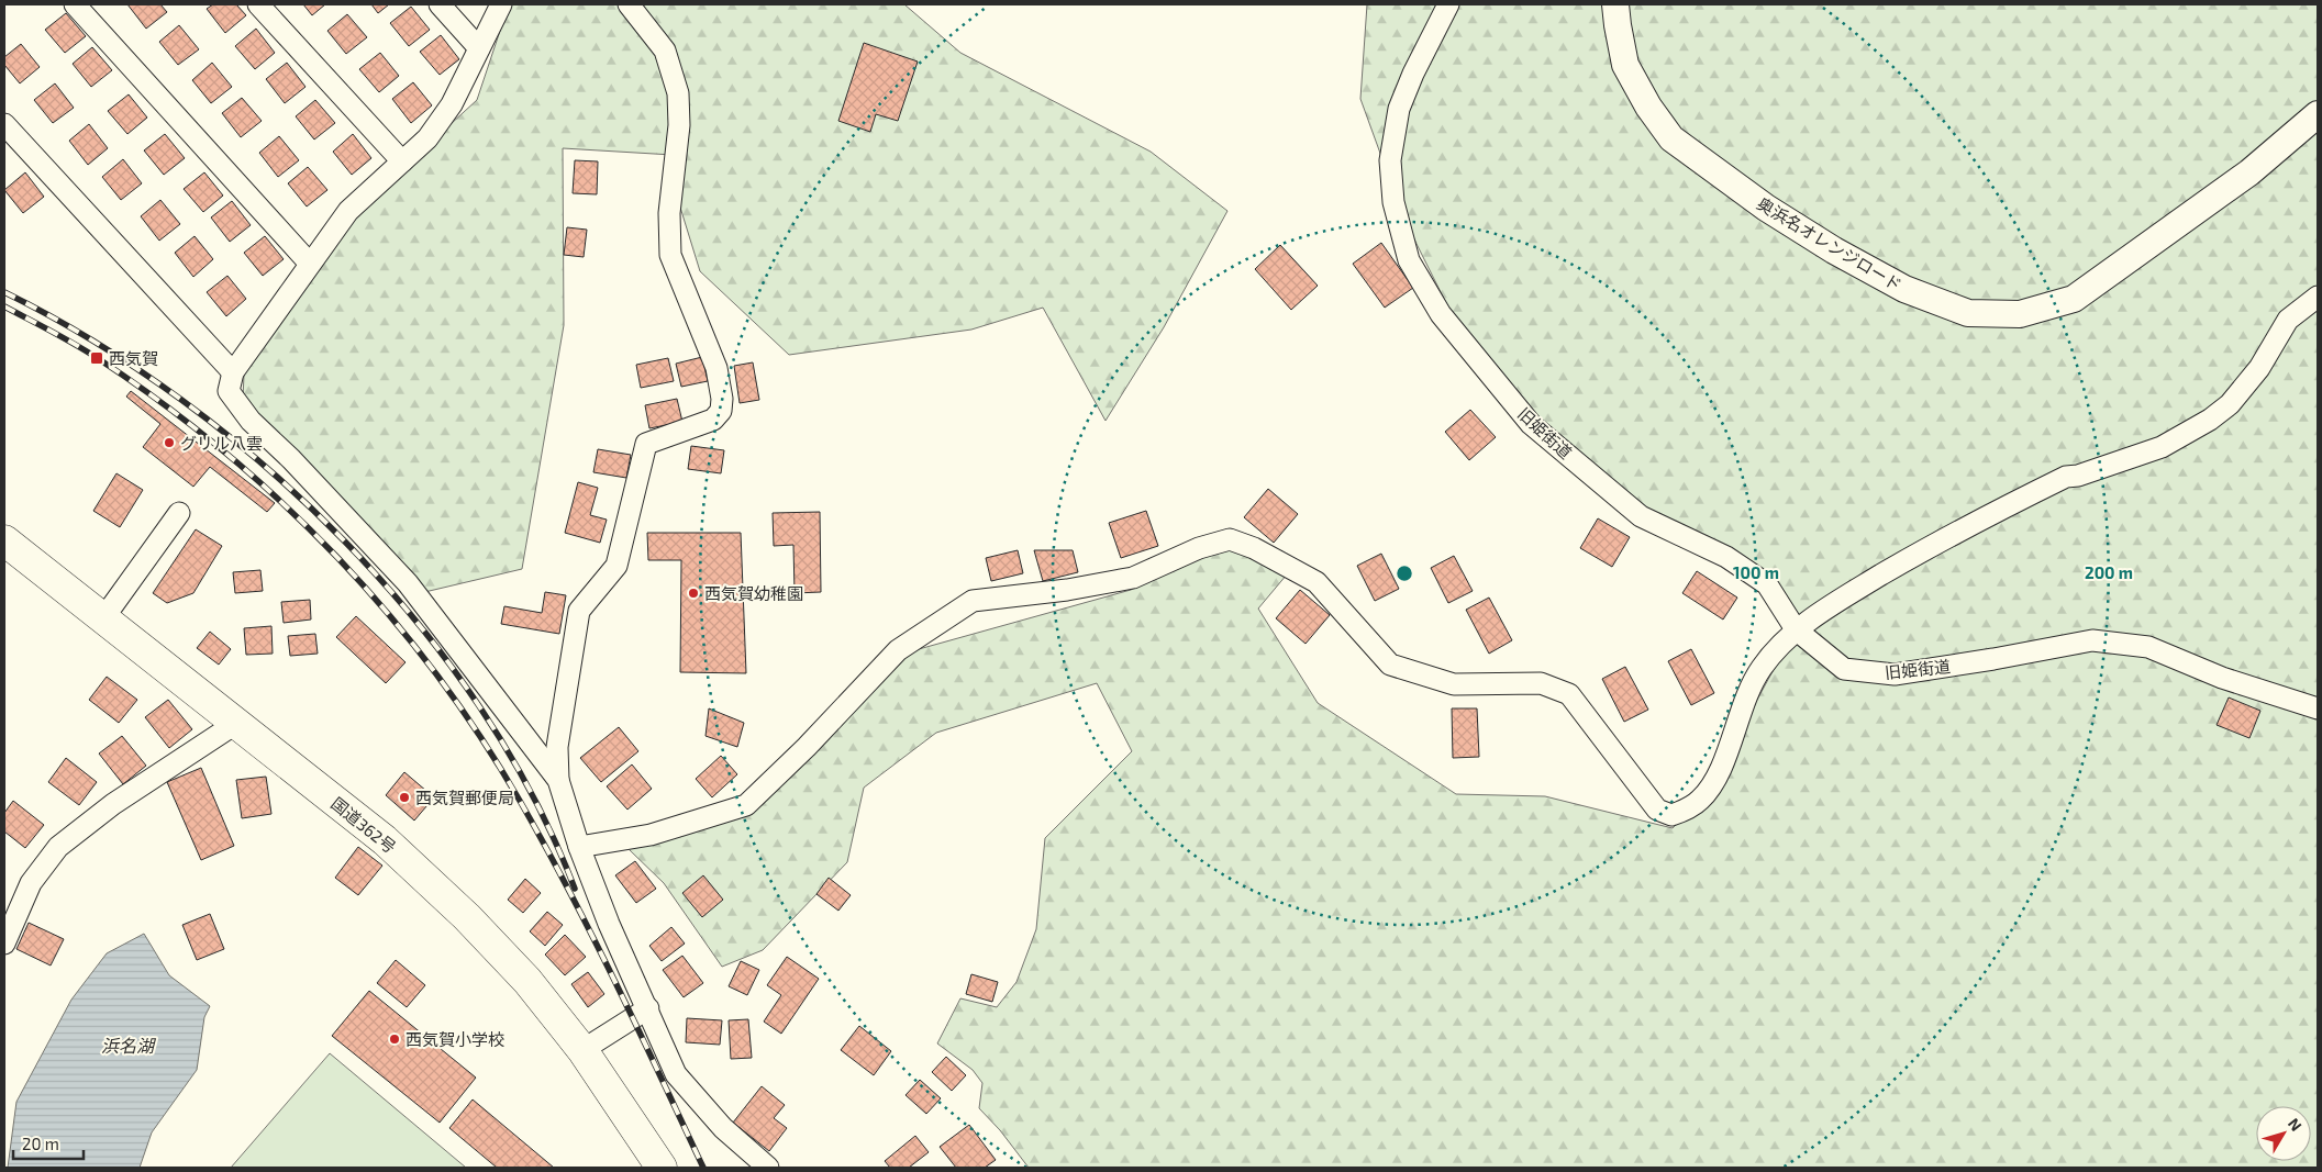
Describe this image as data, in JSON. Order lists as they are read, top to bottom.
{
  "streets": {
    "highway": ["国道362号"],
    "street": ["奥浜名オレンジロード", "旧姫街道"]
  },
  "water": ["浜名湖"],
  "places": {
    "transit": ["西気賀"],
    "other": [
      "グリル八雲",
      "西気賀幼稚園",
      "西気賀郵便局",
      "西気賀小学校"
    ]
  },
  "scale_bar": "20 m",
  "north": "top right",
  "rings": ["100 m", "200 m"]
}
